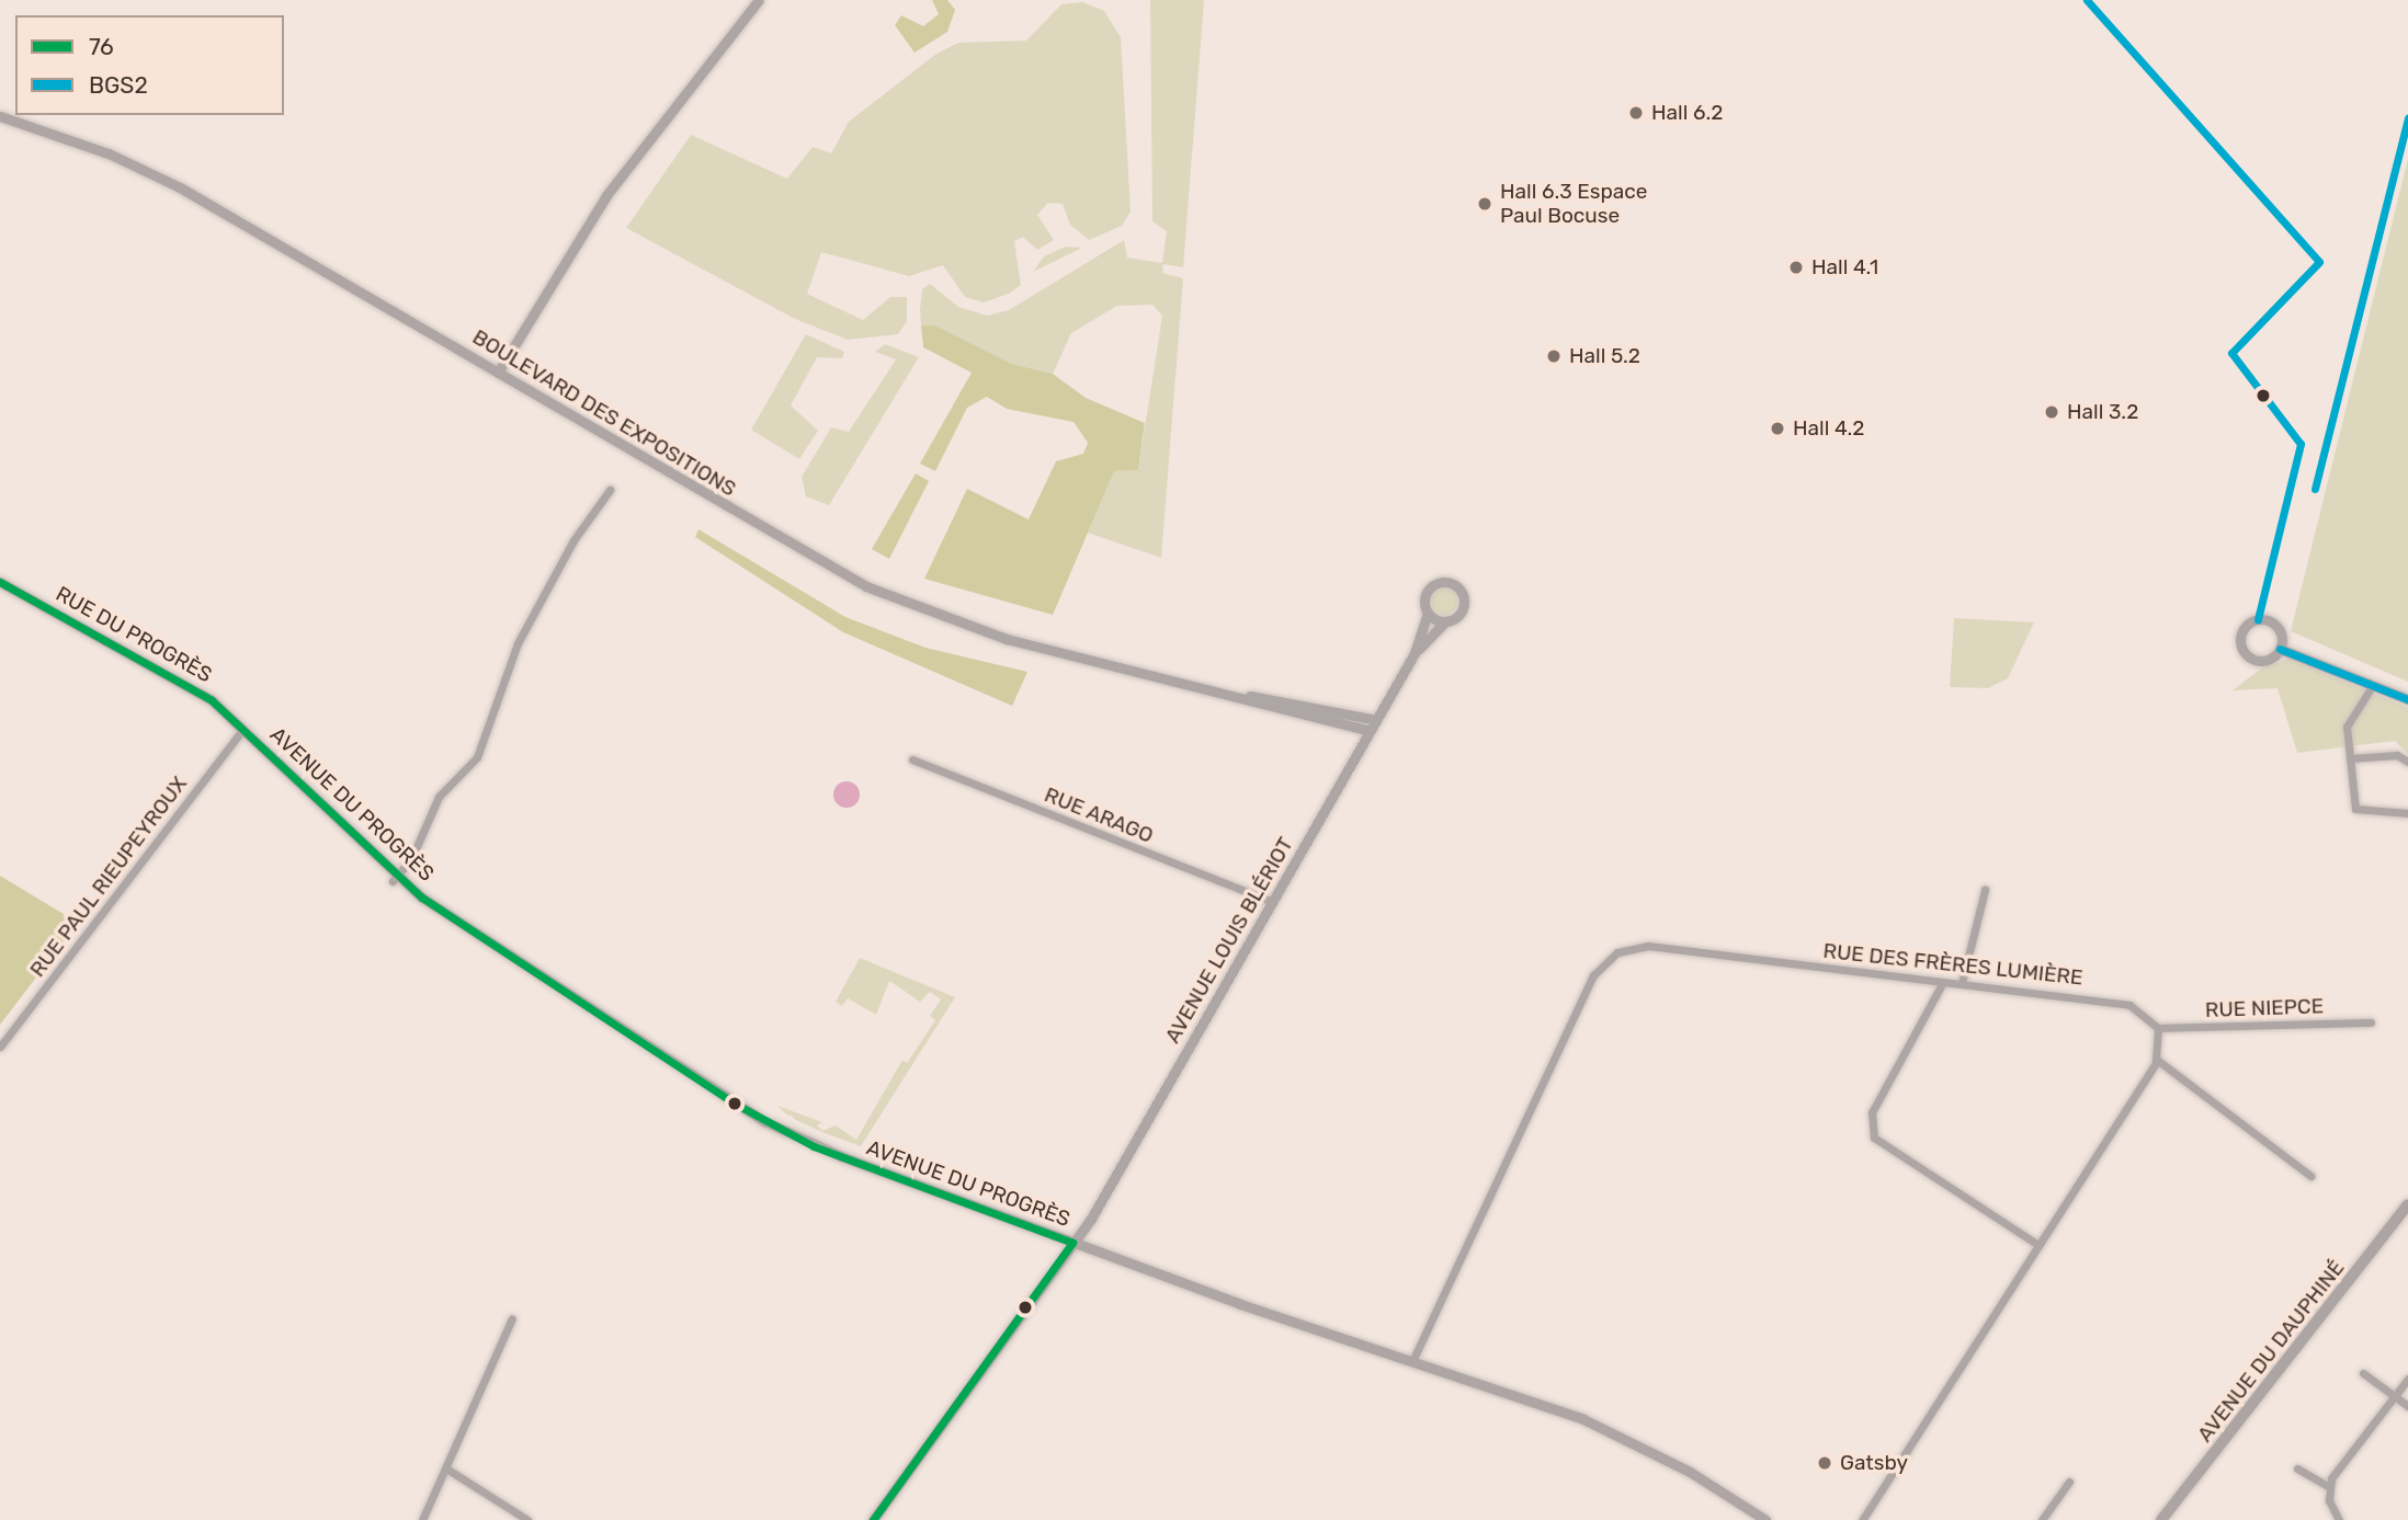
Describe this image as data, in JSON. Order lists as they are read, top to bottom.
{
  "streets": {
    "main road": ["AVENUE DU DAUPHINÉ"],
    "street": [
      "BOULEVARD DES EXPOSITIONS",
      "RUE DU PROGRÈS",
      "AVENUE DU PROGRÈS",
      "RUE ARAGO",
      "RUE PAUL RIEUPEYROUX",
      "AVENUE LOUIS BLÉRIOT",
      "RUE DES FRÈRES LUMIÈRE",
      "RUE NIEPCE"
    ]
  },
  "crossings": [
    ["BOULEVARD DES EXPOSITIONS", "AVENUE LOUIS BLÉRIOT"],
    ["RUE DU PROGRÈS", "AVENUE DU PROGRÈS"],
    ["RUE DU PROGRÈS", "RUE PAUL RIEUPEYROUX"],
    ["AVENUE DU PROGRÈS", "RUE PAUL RIEUPEYROUX"],
    ["AVENUE DU PROGRÈS", "AVENUE LOUIS BLÉRIOT"],
    ["AVENUE DU PROGRÈS", "RUE DES FRÈRES LUMIÈRE"],
    ["RUE ARAGO", "AVENUE LOUIS BLÉRIOT"],
    ["RUE DES FRÈRES LUMIÈRE", "RUE NIEPCE"]
  ],
  "places": [
    "Hall 6.2",
    "Hall 6.3 Espace Paul Bocuse",
    "Hall 4.1",
    "Hall 5.2",
    "Hall 3.2",
    "Hall 4.2",
    "Gatsby"
  ],
  "lines": ["transit line BGS2", "transit line 76"],
  "legend": ["76", "BGS2"]
}
